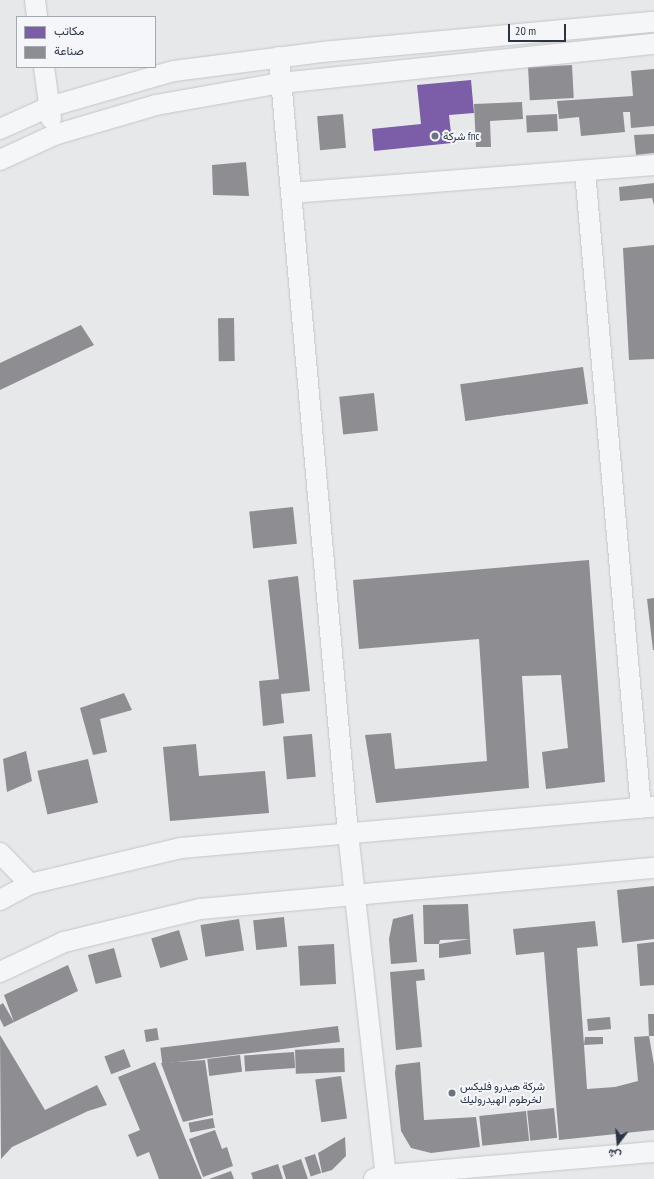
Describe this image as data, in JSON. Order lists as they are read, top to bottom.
{
  "places": ["شركة fnc", "شركة هيدرو فليكس لخرطوم الهيدروليك"],
  "legend": ["مكاتب", "صناعة"],
  "scale_bar": "20 m",
  "north": "bottom"
}
